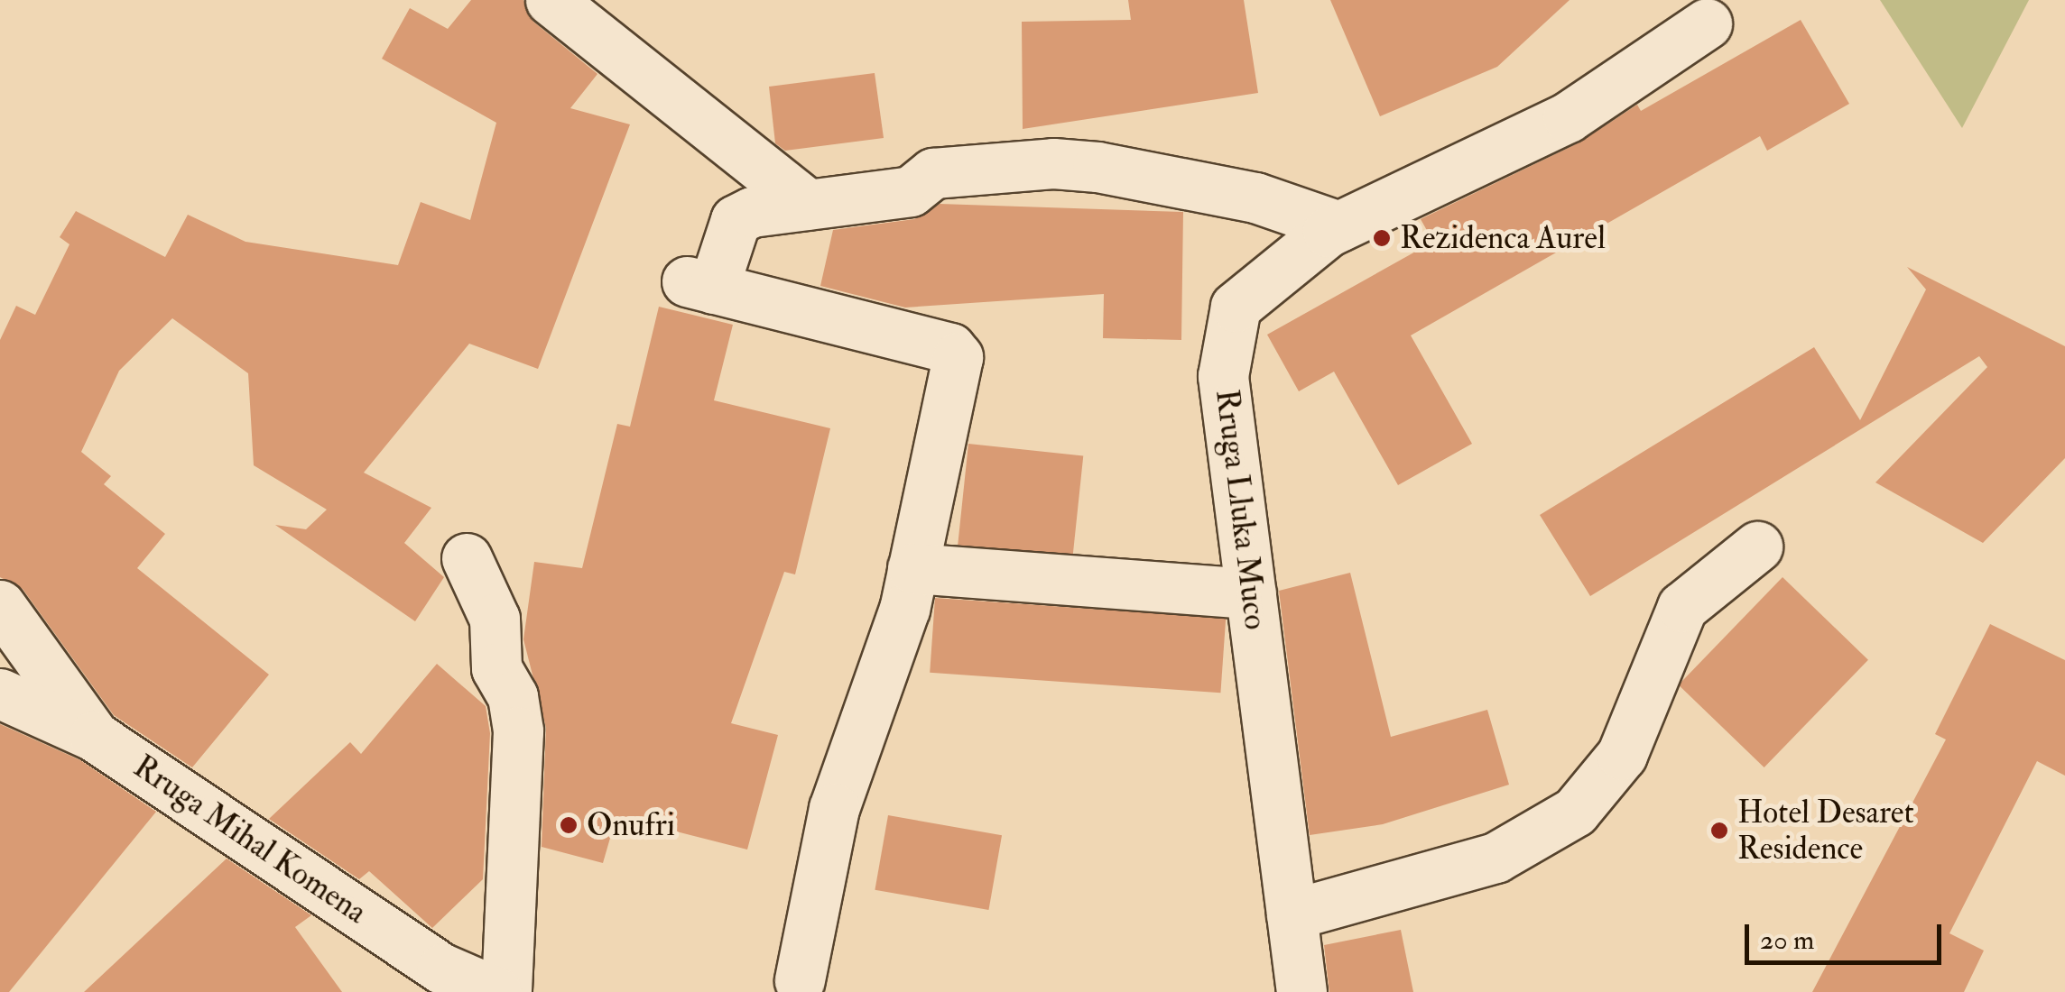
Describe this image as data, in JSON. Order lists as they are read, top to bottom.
{
  "streets": {
    "street": ["Rruga Lluka Muco", "Rruga Mihal Komena"]
  },
  "places": ["Rezidenca Aurel", "Onufri", "Hotel Desaret Residence"],
  "scale_bar": "20 m"
}
